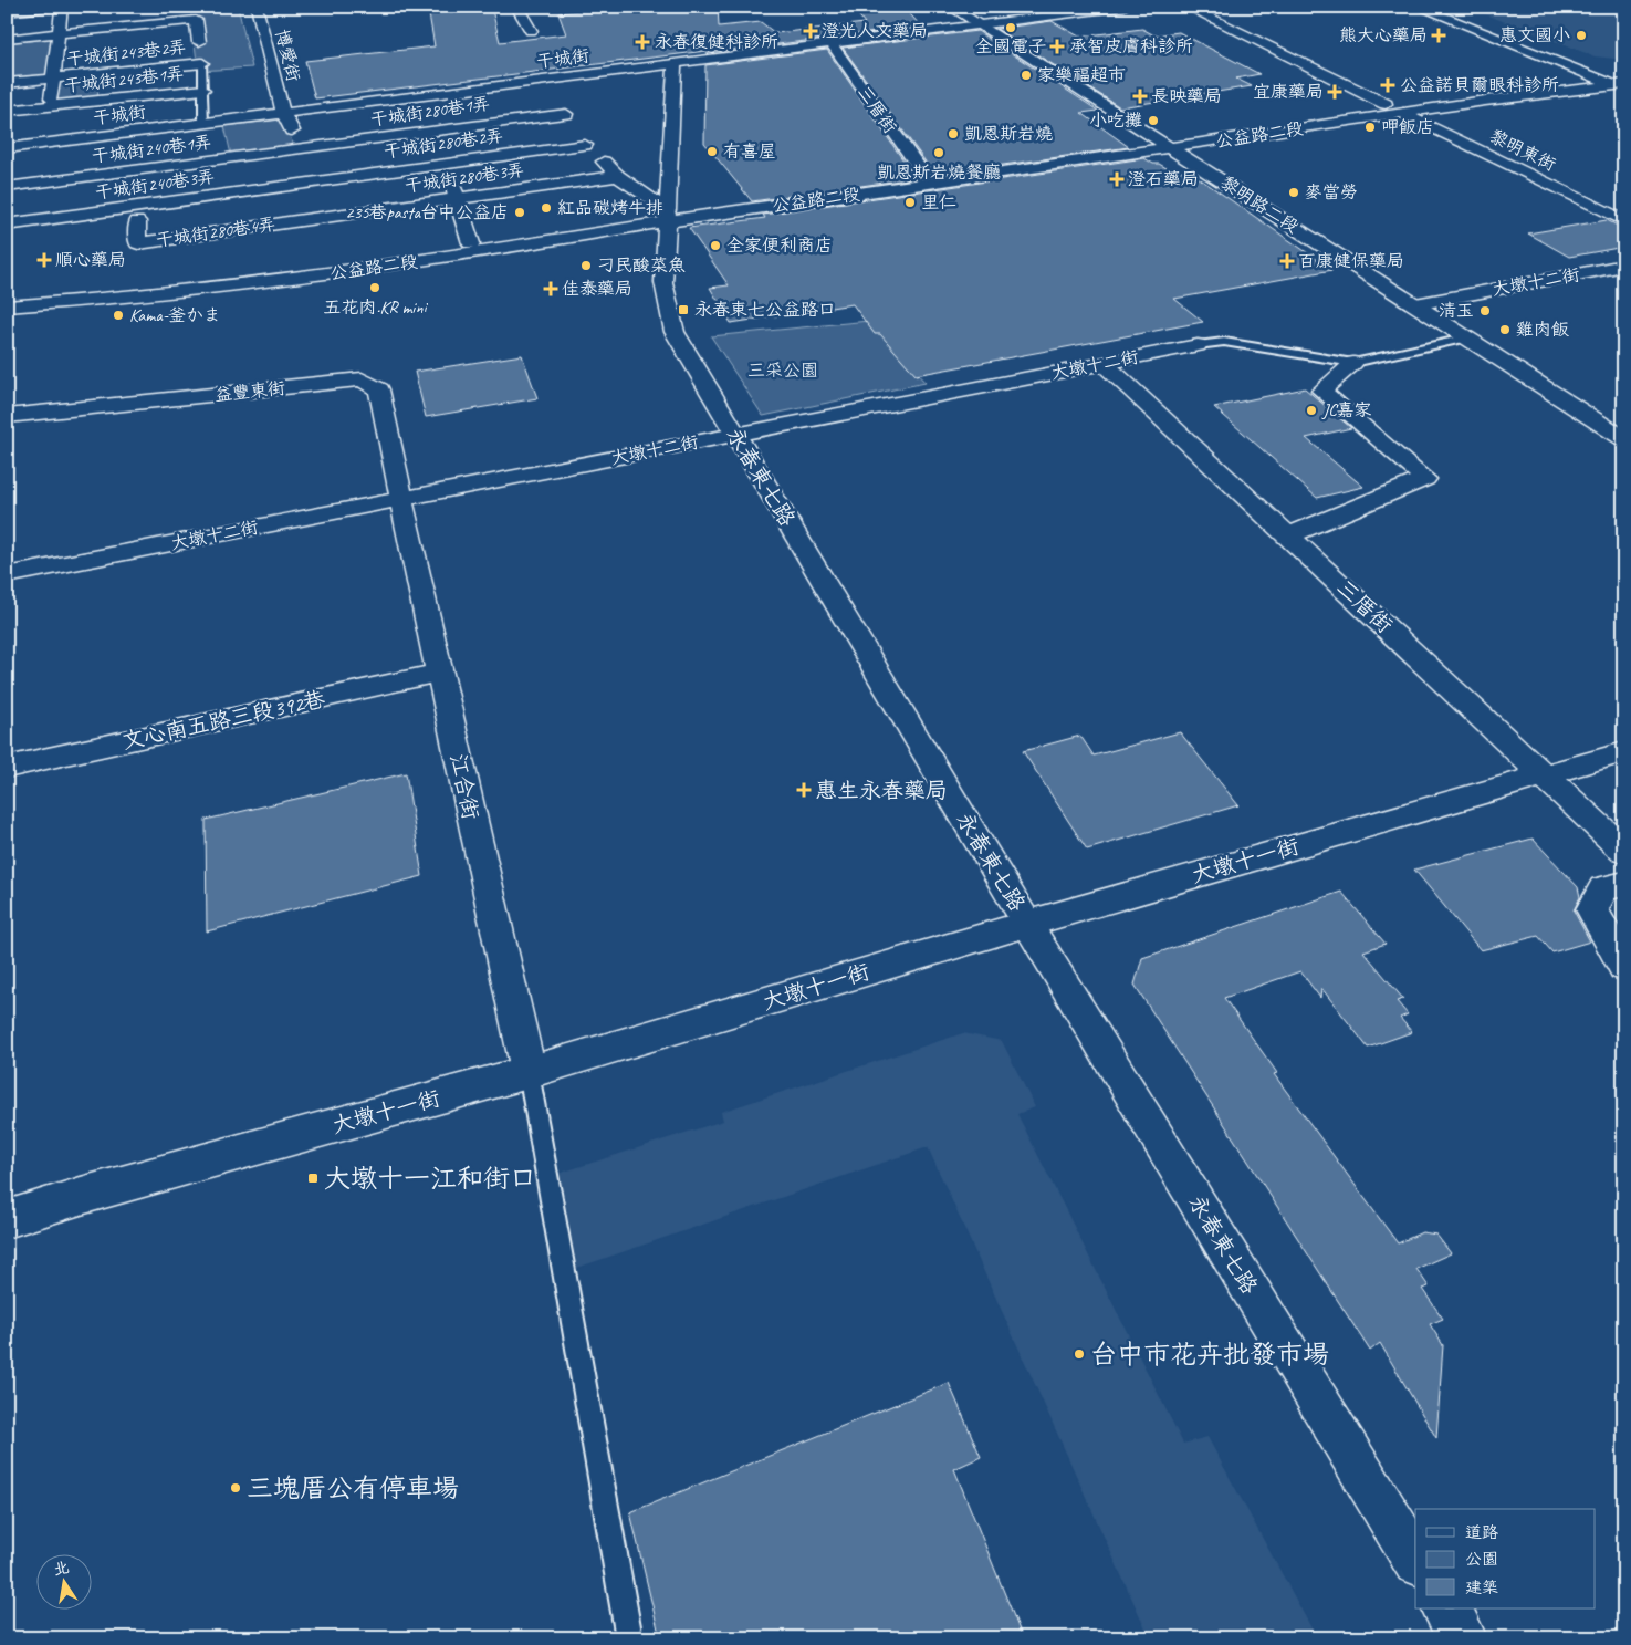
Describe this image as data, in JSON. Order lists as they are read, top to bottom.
{
  "streets": {
    "street": [
      "干城街243巷2弄",
      "博愛街",
      "干城街",
      "干城街243巷1弄",
      "三厝街",
      "干城街280巷1弄",
      "公益路二段",
      "干城街280巷2弄",
      "干城街240巷1弄",
      "黎明東街",
      "干城街280巷3弄",
      "干城街240巷3弄",
      "黎明路二段",
      "干城街280巷4弄",
      "大墩十二街",
      "益豐東街",
      "永春東七路",
      "文心南五路三段392巷",
      "江合街",
      "大墩十一街"
    ]
  },
  "crossings": [
    ["博愛街", "干城街"],
    ["博愛街", "干城街280巷1弄"],
    ["博愛街", "干城街280巷2弄"],
    ["博愛街", "干城街240巷1弄"],
    ["博愛街", "干城街280巷3弄"],
    ["博愛街", "干城街240巷3弄"],
    ["博愛街", "干城街280巷4弄"],
    ["干城街", "三厝街"],
    ["干城街", "黎明路二段"],
    ["干城街", "永春東七路"],
    ["三厝街", "公益路二段"],
    ["三厝街", "大墩十二街"],
    ["三厝街", "大墩十一街"],
    ["干城街280巷1弄", "干城街240巷1弄"],
    ["公益路二段", "黎明東街"],
    ["公益路二段", "黎明路二段"],
    ["公益路二段", "永春東七路"],
    ["干城街280巷2弄", "干城街280巷3弄"],
    ["干城街280巷2弄", "干城街240巷3弄"],
    ["干城街280巷2弄", "干城街280巷4弄"],
    ["干城街280巷3弄", "干城街240巷3弄"],
    ["干城街280巷3弄", "干城街280巷4弄"],
    ["干城街240巷3弄", "干城街280巷4弄"],
    ["黎明路二段", "大墩十二街"],
    ["大墩十二街", "益豐東街"],
    ["大墩十二街", "永春東七路"],
    ["大墩十二街", "江合街"],
    ["益豐東街", "江合街"],
    ["永春東七路", "大墩十一街"],
    ["文心南五路三段392巷", "江合街"],
    ["江合街", "大墩十一街"]
  ],
  "parks": ["三采公園"],
  "places": {
    "other": [
      "全國電子",
      "惠文國小",
      "家樂福超市",
      "小吃攤",
      "呷飯店",
      "凱恩斯岩燒",
      "有喜屋",
      "凱恩斯岩燒餐廳",
      "麥當勞",
      "里仁",
      "紅品碳烤牛排",
      "235巷pasta台中公益店",
      "全家便利商店",
      "刁民酸菜魚",
      "五花肉.KR mini",
      "清玉",
      "Kama-釜かま",
      "雞肉飯",
      "JC嘉家",
      "台中市花卉批發市場",
      "三塊厝公有停車場"
    ],
    "health": [
      "澄光人文藥局",
      "熊大心藥局",
      "永春復健科診所",
      "承智皮膚科診所",
      "公益諾貝爾眼科診所",
      "宜康藥局",
      "長映藥局",
      "澄石藥局",
      "順心藥局",
      "百康健保藥局",
      "佳泰藥局",
      "惠生永春藥局"
    ],
    "transit": ["永春東七公益路口", "大墩十一江和街口"]
  },
  "legend": ["道路", "公園", "建築"],
  "north": "top"
}
